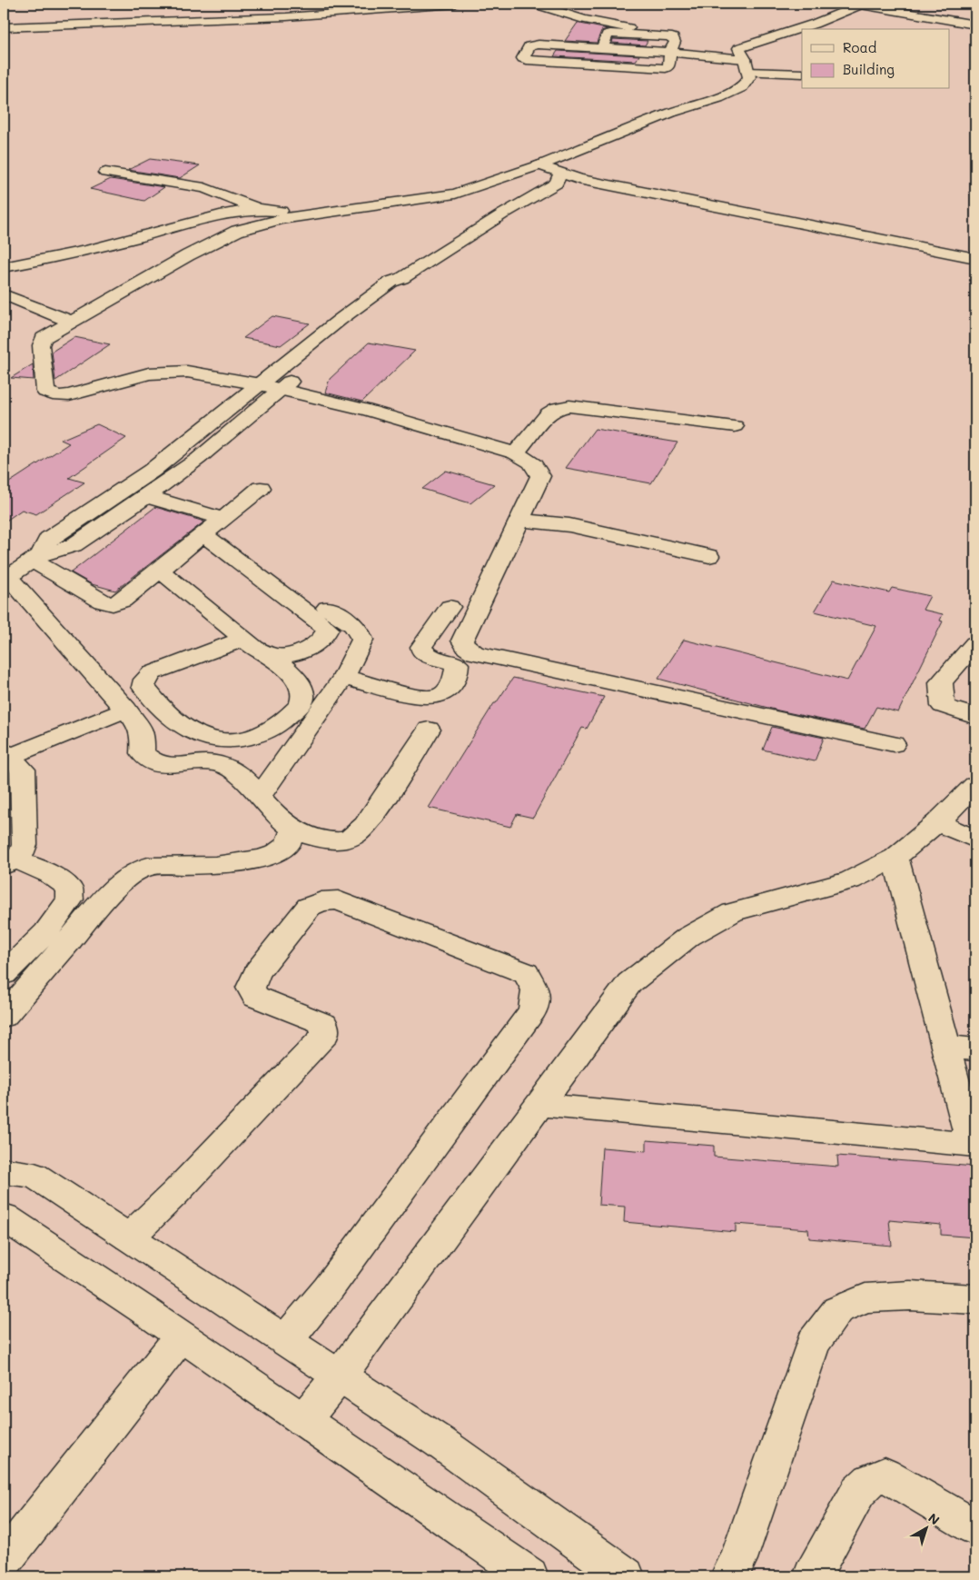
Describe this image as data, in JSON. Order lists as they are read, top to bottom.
{
  "legend": ["Road", "Building"],
  "north": "top right"
}
